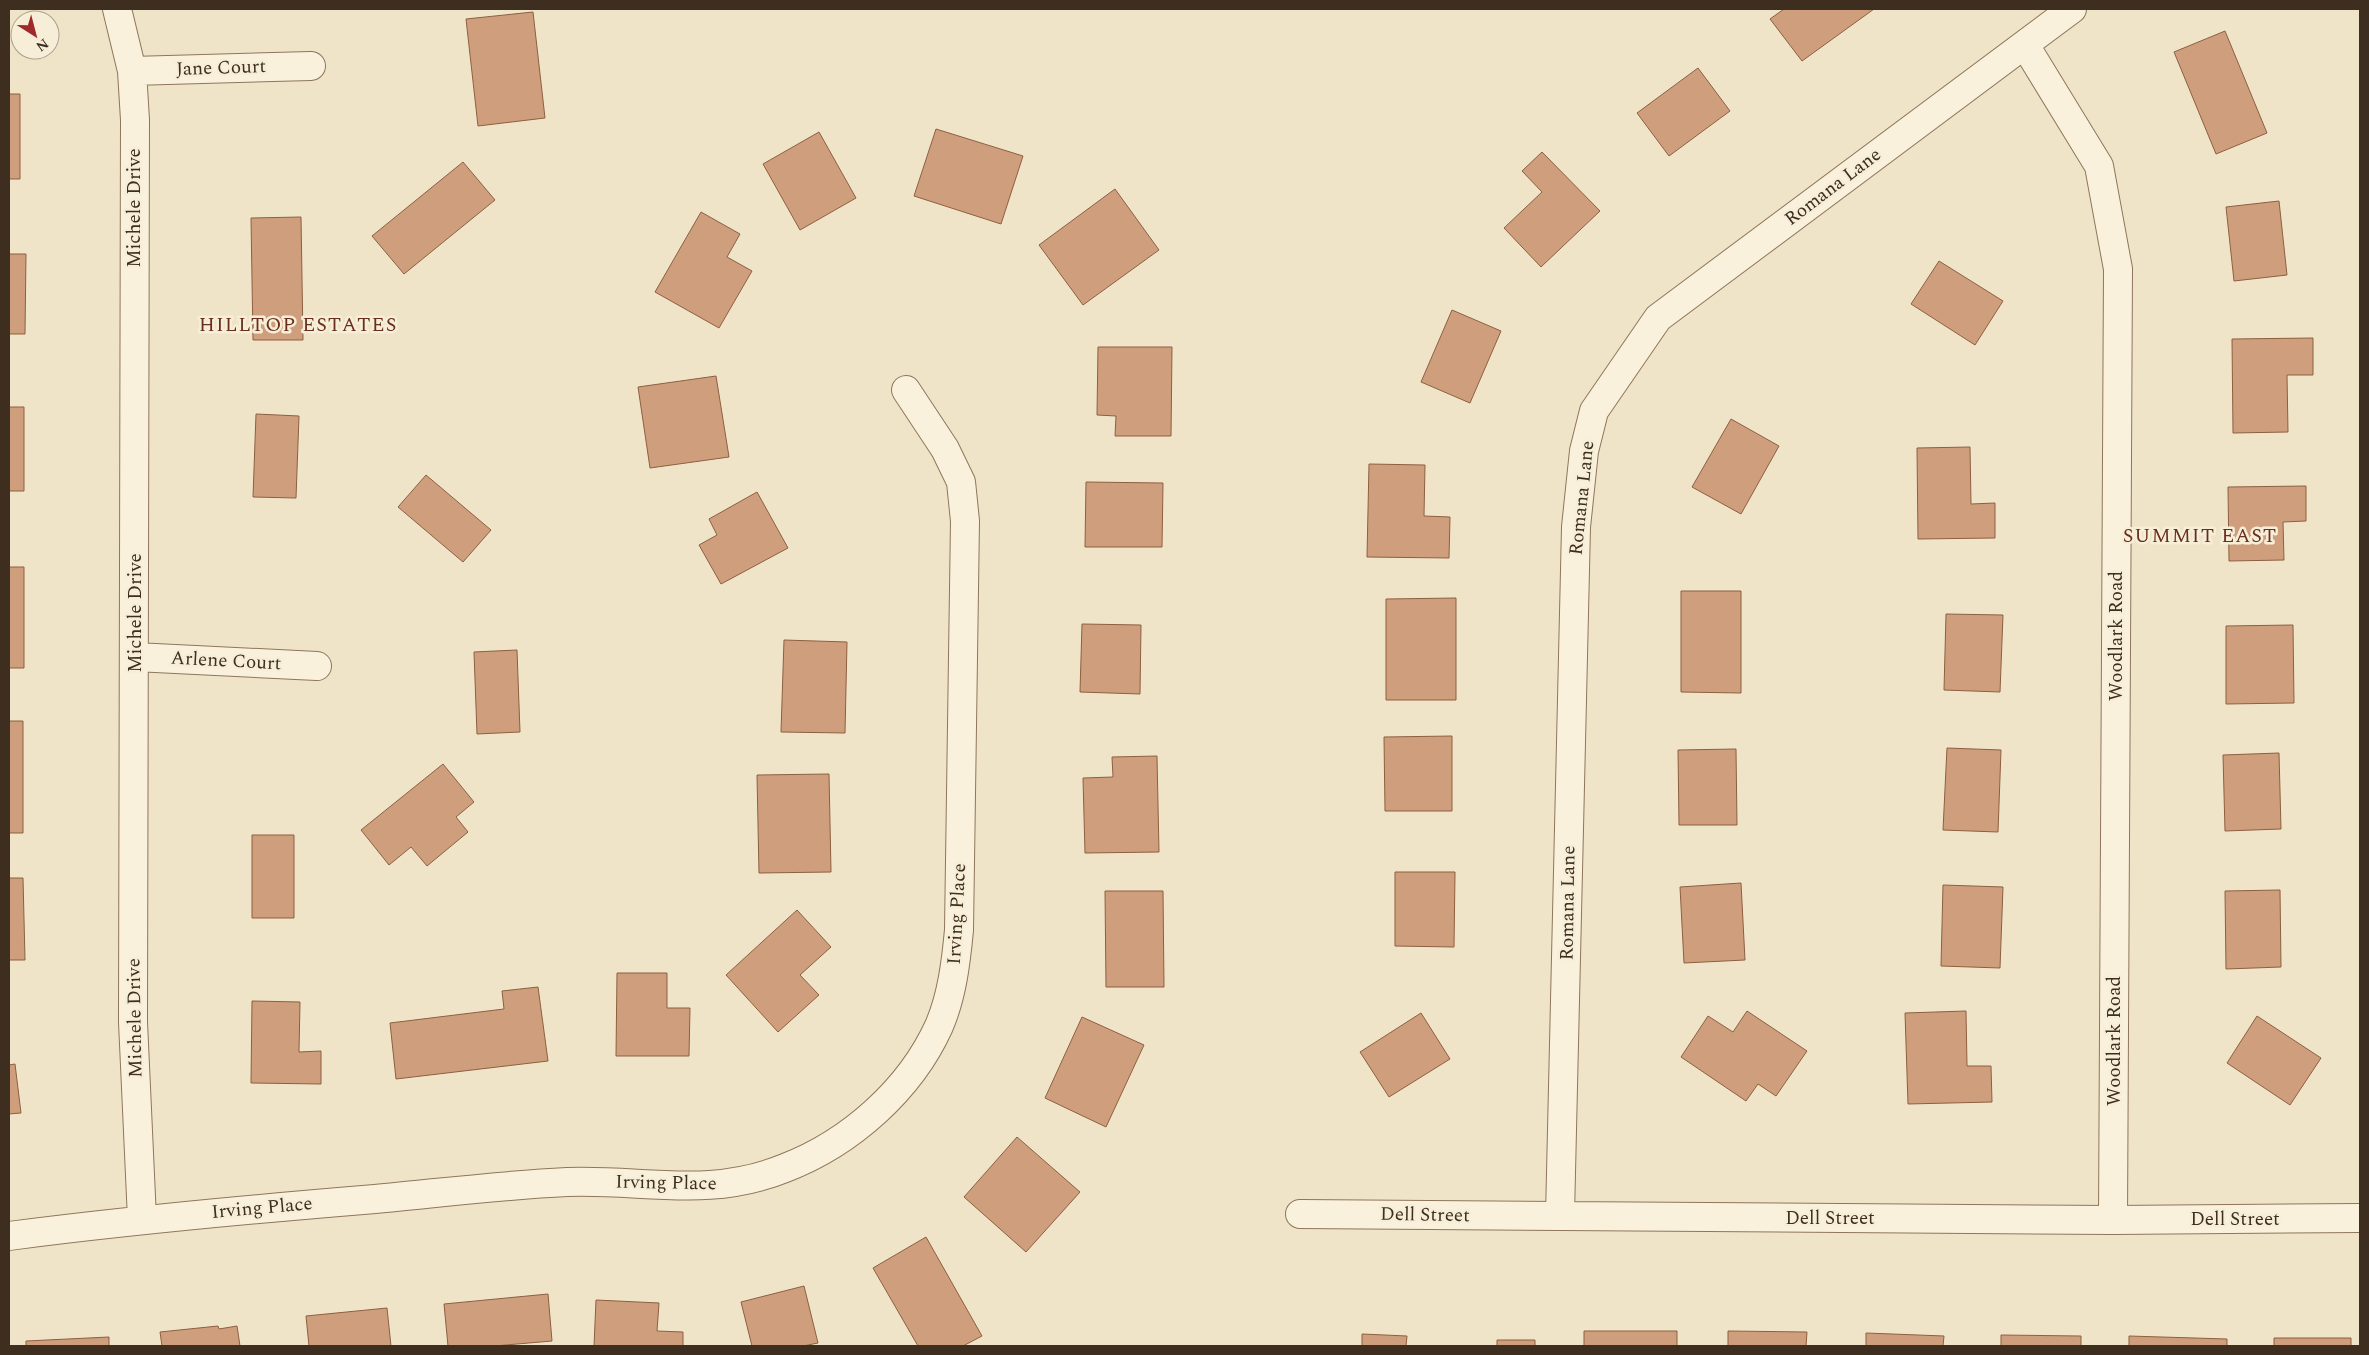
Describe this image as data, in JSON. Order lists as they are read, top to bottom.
{
  "streets": {
    "street": [
      "Jane Court",
      "Romana Lane",
      "Michele Drive",
      "Woodlark Road",
      "Arlene Court",
      "Irving Place",
      "Dell Street"
    ]
  },
  "crossings": [
    ["Jane Court", "Michele Drive"],
    ["Romana Lane", "Woodlark Road"],
    ["Romana Lane", "Dell Street"],
    ["Michele Drive", "Arlene Court"],
    ["Michele Drive", "Irving Place"],
    ["Woodlark Road", "Dell Street"]
  ],
  "districts": ["HILLTOP ESTATES", "SUMMIT EAST"],
  "north": "bottom right"
}
